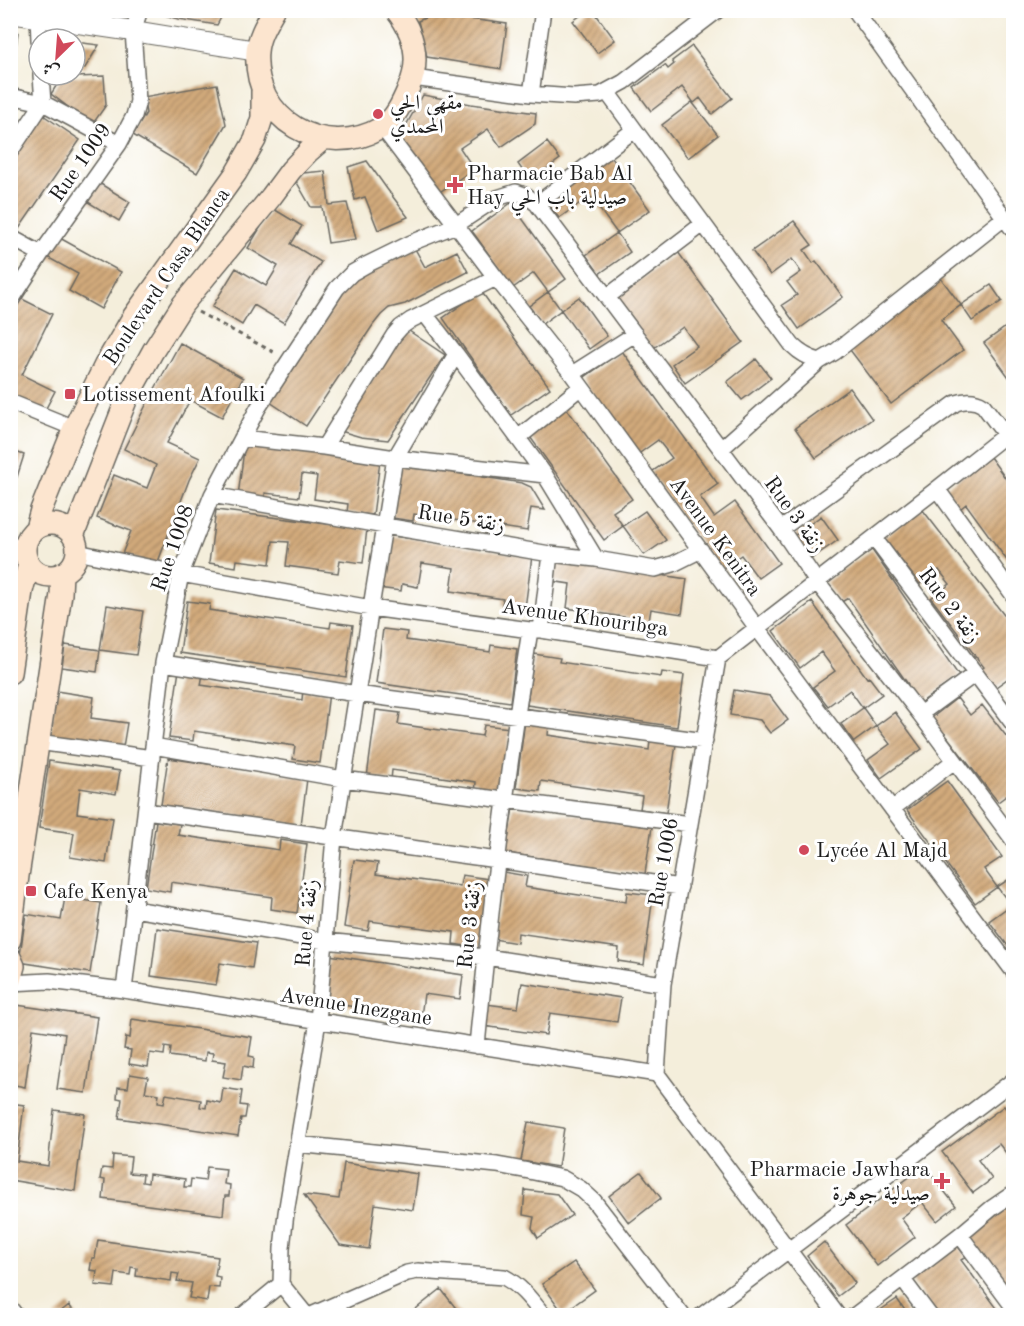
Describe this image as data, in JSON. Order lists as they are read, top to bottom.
{
  "streets": {
    "main road": ["Boulevard Casa Blanca"],
    "street": [
      "Rue 1009",
      "Rue 3 زنقة",
      "Rue 5 زنقة",
      "Avenue Kenitra",
      "Rue 1008",
      "Rue 2 زنقة",
      "Avenue Khouribga",
      "Rue 1006",
      "Rue 4 زنقة",
      "Avenue Inezgane"
    ]
  },
  "crossings": [
    ["Boulevard Casa Blanca", "Avenue Khouribga"],
    ["Rue 3 زنقة", "Rue 5 زنقة"],
    ["Rue 3 زنقة", "Avenue Khouribga"],
    ["Rue 3 زنقة", "Avenue Inezgane"],
    ["Rue 5 زنقة", "Avenue Kenitra"],
    ["Rue 5 زنقة", "Rue 1008"],
    ["Rue 5 زنقة", "Rue 4 زنقة"],
    ["Avenue Kenitra", "Rue 1008"],
    ["Rue 1008", "Avenue Khouribga"],
    ["Rue 1008", "Avenue Inezgane"],
    ["Avenue Khouribga", "Rue 1006"],
    ["Avenue Khouribga", "Rue 4 زنقة"],
    ["Rue 1006", "Avenue Inezgane"],
    ["Rue 4 زنقة", "Avenue Inezgane"]
  ],
  "places": {
    "other": ["مقهى الحي المحمدي", "Lycée Al Majd"],
    "health": ["Pharmacie Bab Al Hay صيدلية باب الحي", "Pharmacie Jawhara صيدلية جوهرة"],
    "transit": ["Lotissement Afoulki", "Cafe Kenya"]
  },
  "north": "bottom left"
}
